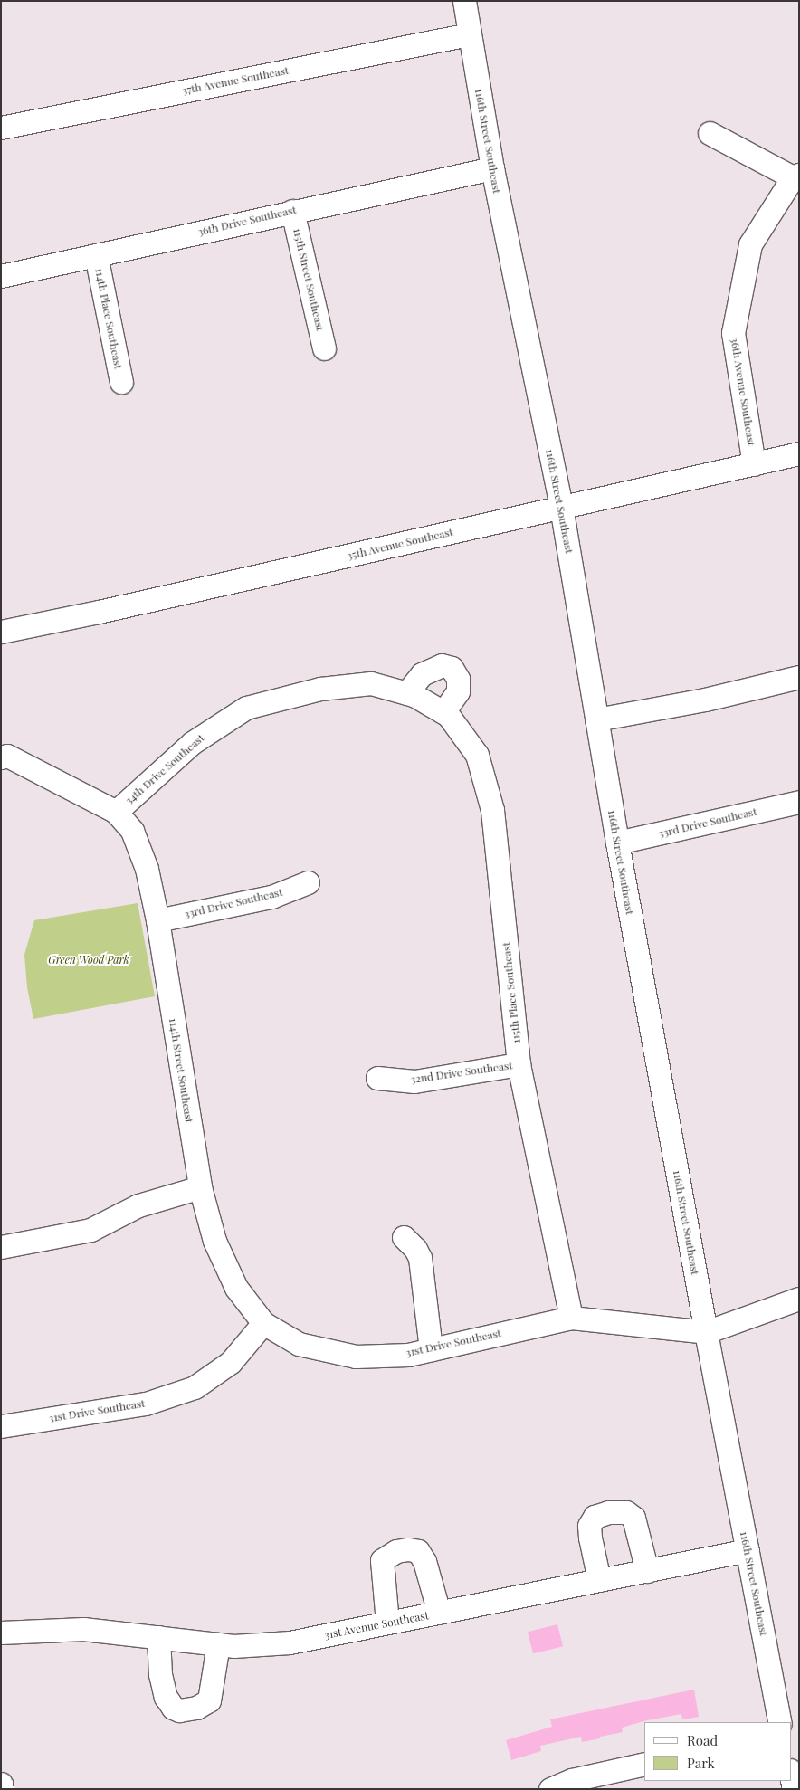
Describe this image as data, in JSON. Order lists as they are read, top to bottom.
{
  "streets": {
    "street": [
      "37th Avenue Southeast",
      "116th Street Southeast",
      "36th Drive Southeast",
      "115th Street Southeast",
      "114th Place Southeast",
      "36th Avenue Southeast",
      "35th Avenue Southeast",
      "34th Drive Southeast",
      "33rd Drive Southeast",
      "115th Place Southeast",
      "114th Street Southeast",
      "32nd Drive Southeast",
      "31st Drive Southeast",
      "31st Avenue Southeast"
    ]
  },
  "crossings": [
    ["37th Avenue Southeast", "116th Street Southeast"],
    ["116th Street Southeast", "36th Drive Southeast"],
    ["116th Street Southeast", "35th Avenue Southeast"],
    ["116th Street Southeast", "33rd Drive Southeast"],
    ["116th Street Southeast", "31st Drive Southeast"],
    ["116th Street Southeast", "31st Avenue Southeast"],
    ["36th Drive Southeast", "115th Street Southeast"],
    ["36th Drive Southeast", "114th Place Southeast"],
    ["36th Avenue Southeast", "35th Avenue Southeast"],
    ["34th Drive Southeast", "115th Place Southeast"],
    ["34th Drive Southeast", "114th Street Southeast"],
    ["33rd Drive Southeast", "114th Street Southeast"],
    ["115th Place Southeast", "32nd Drive Southeast"],
    ["115th Place Southeast", "31st Drive Southeast"],
    ["114th Street Southeast", "31st Drive Southeast"]
  ],
  "parks": ["Green Wood Park"],
  "legend": ["Road", "Park"]
}
